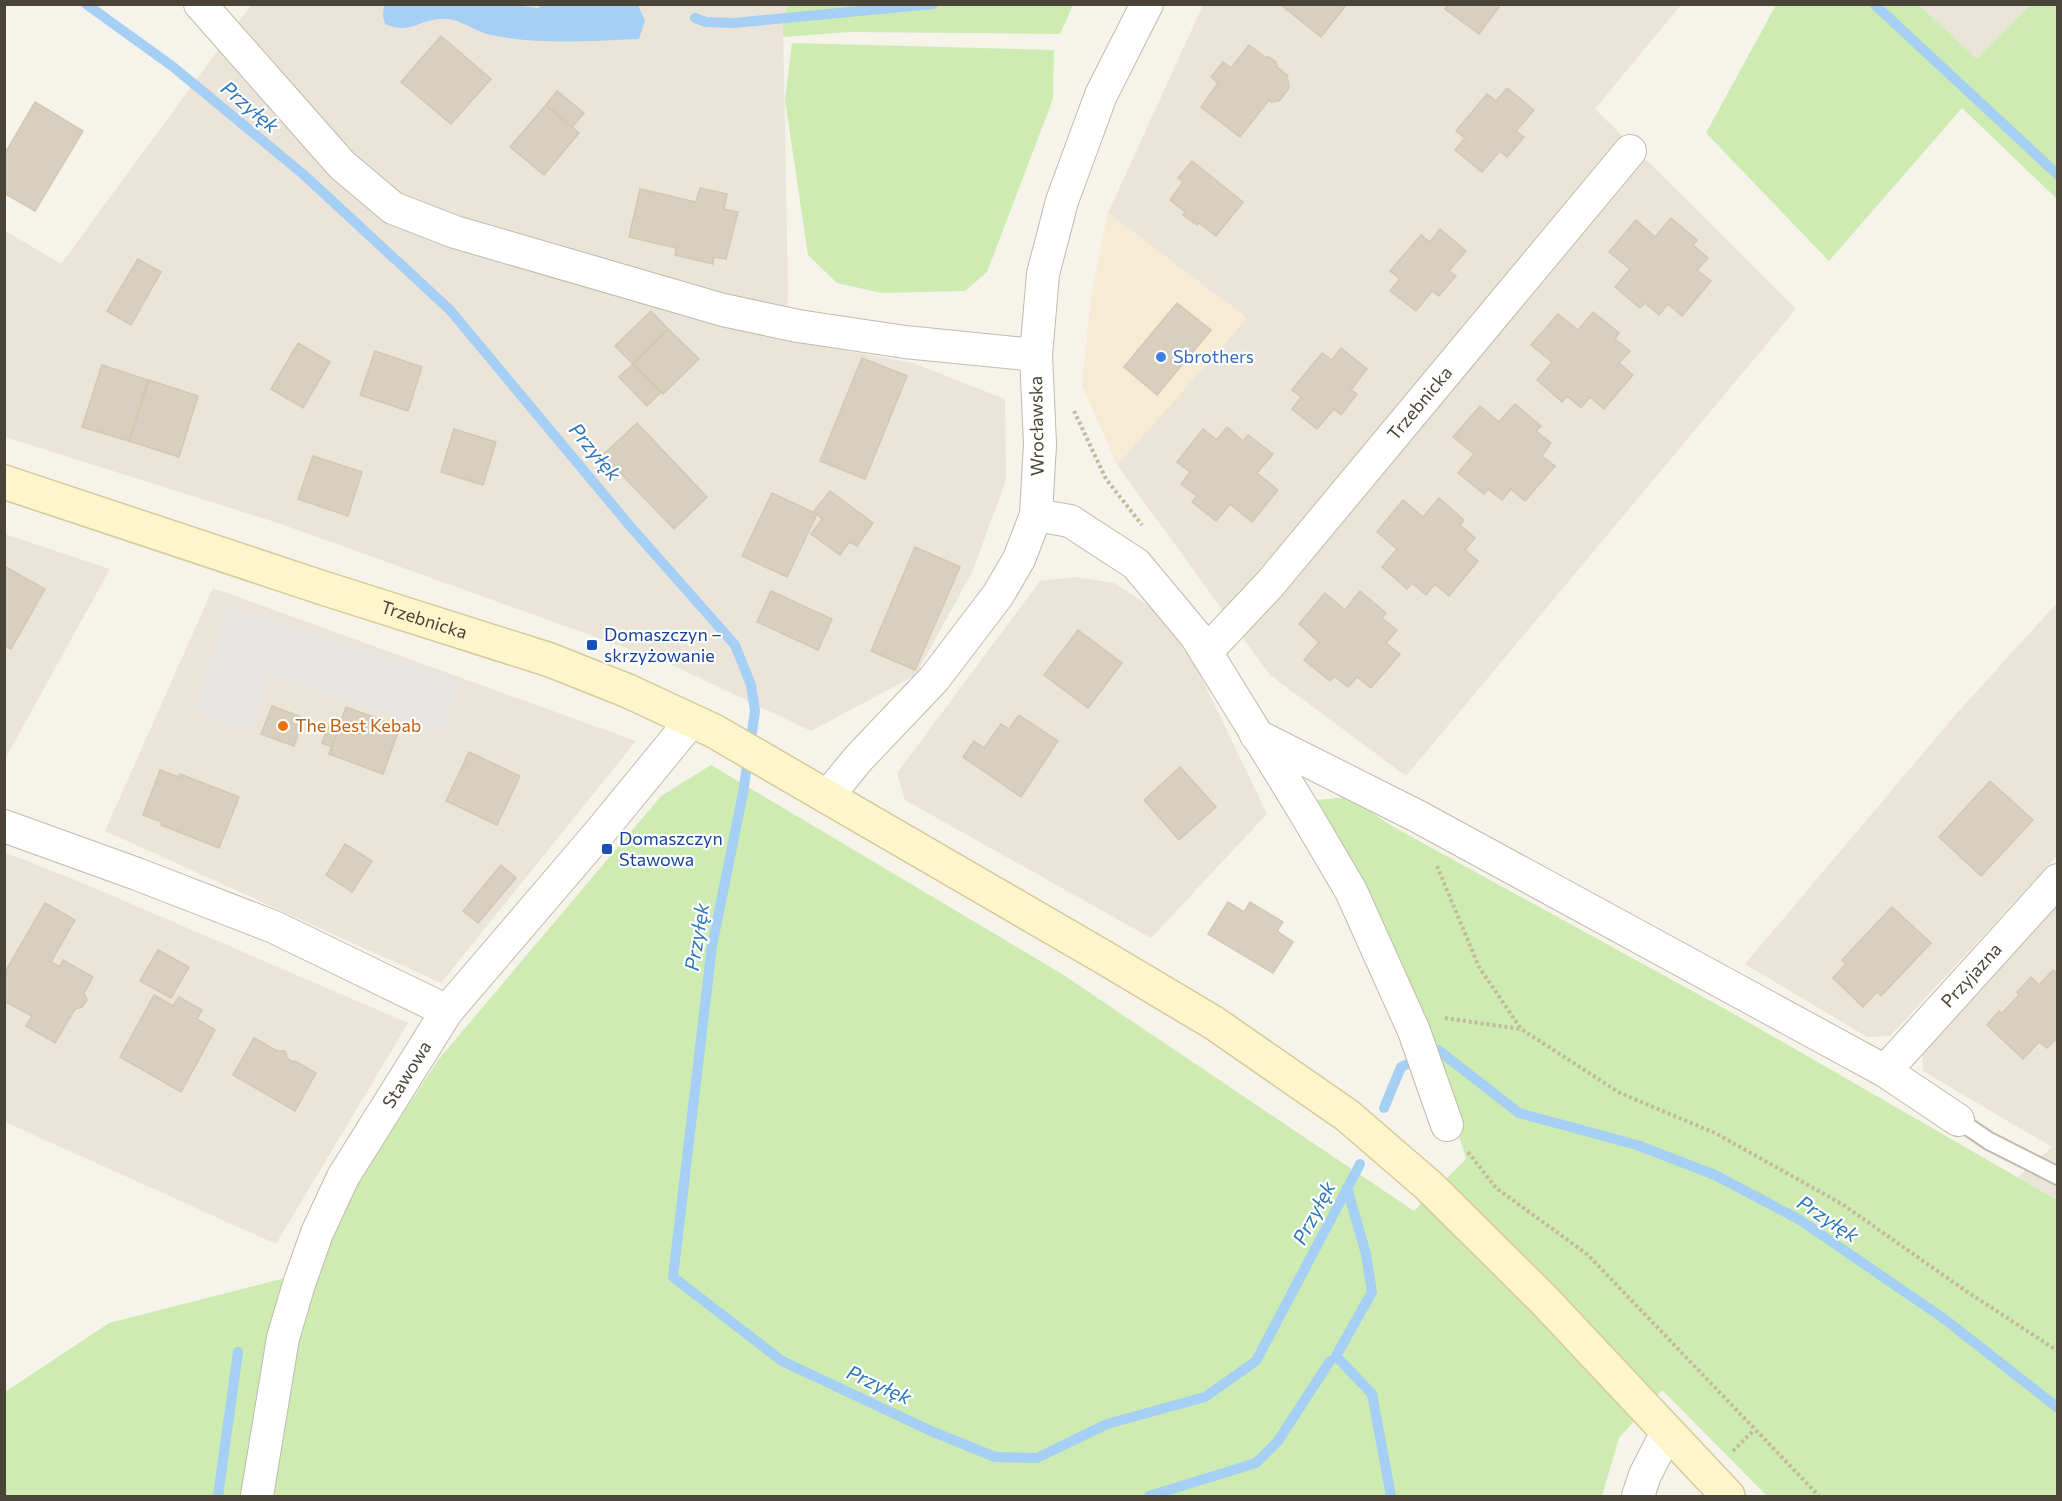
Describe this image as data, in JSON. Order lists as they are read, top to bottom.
{
  "streets": {
    "street": [
      "Trzebnicka",
      "Wrocławska",
      "Przyjazna",
      "Stawowa"
    ]
  },
  "crossings": [
    ["Trzebnicka", "Wrocławska"],
    ["Trzebnicka", "Stawowa"]
  ],
  "water": ["Przyłęk"],
  "places": {
    "other": ["Sbrothers", "The Best Kebab"],
    "transit": ["Domaszczyn – skrzyżowanie", "Domaszczyn Stawowa"]
  }
}
